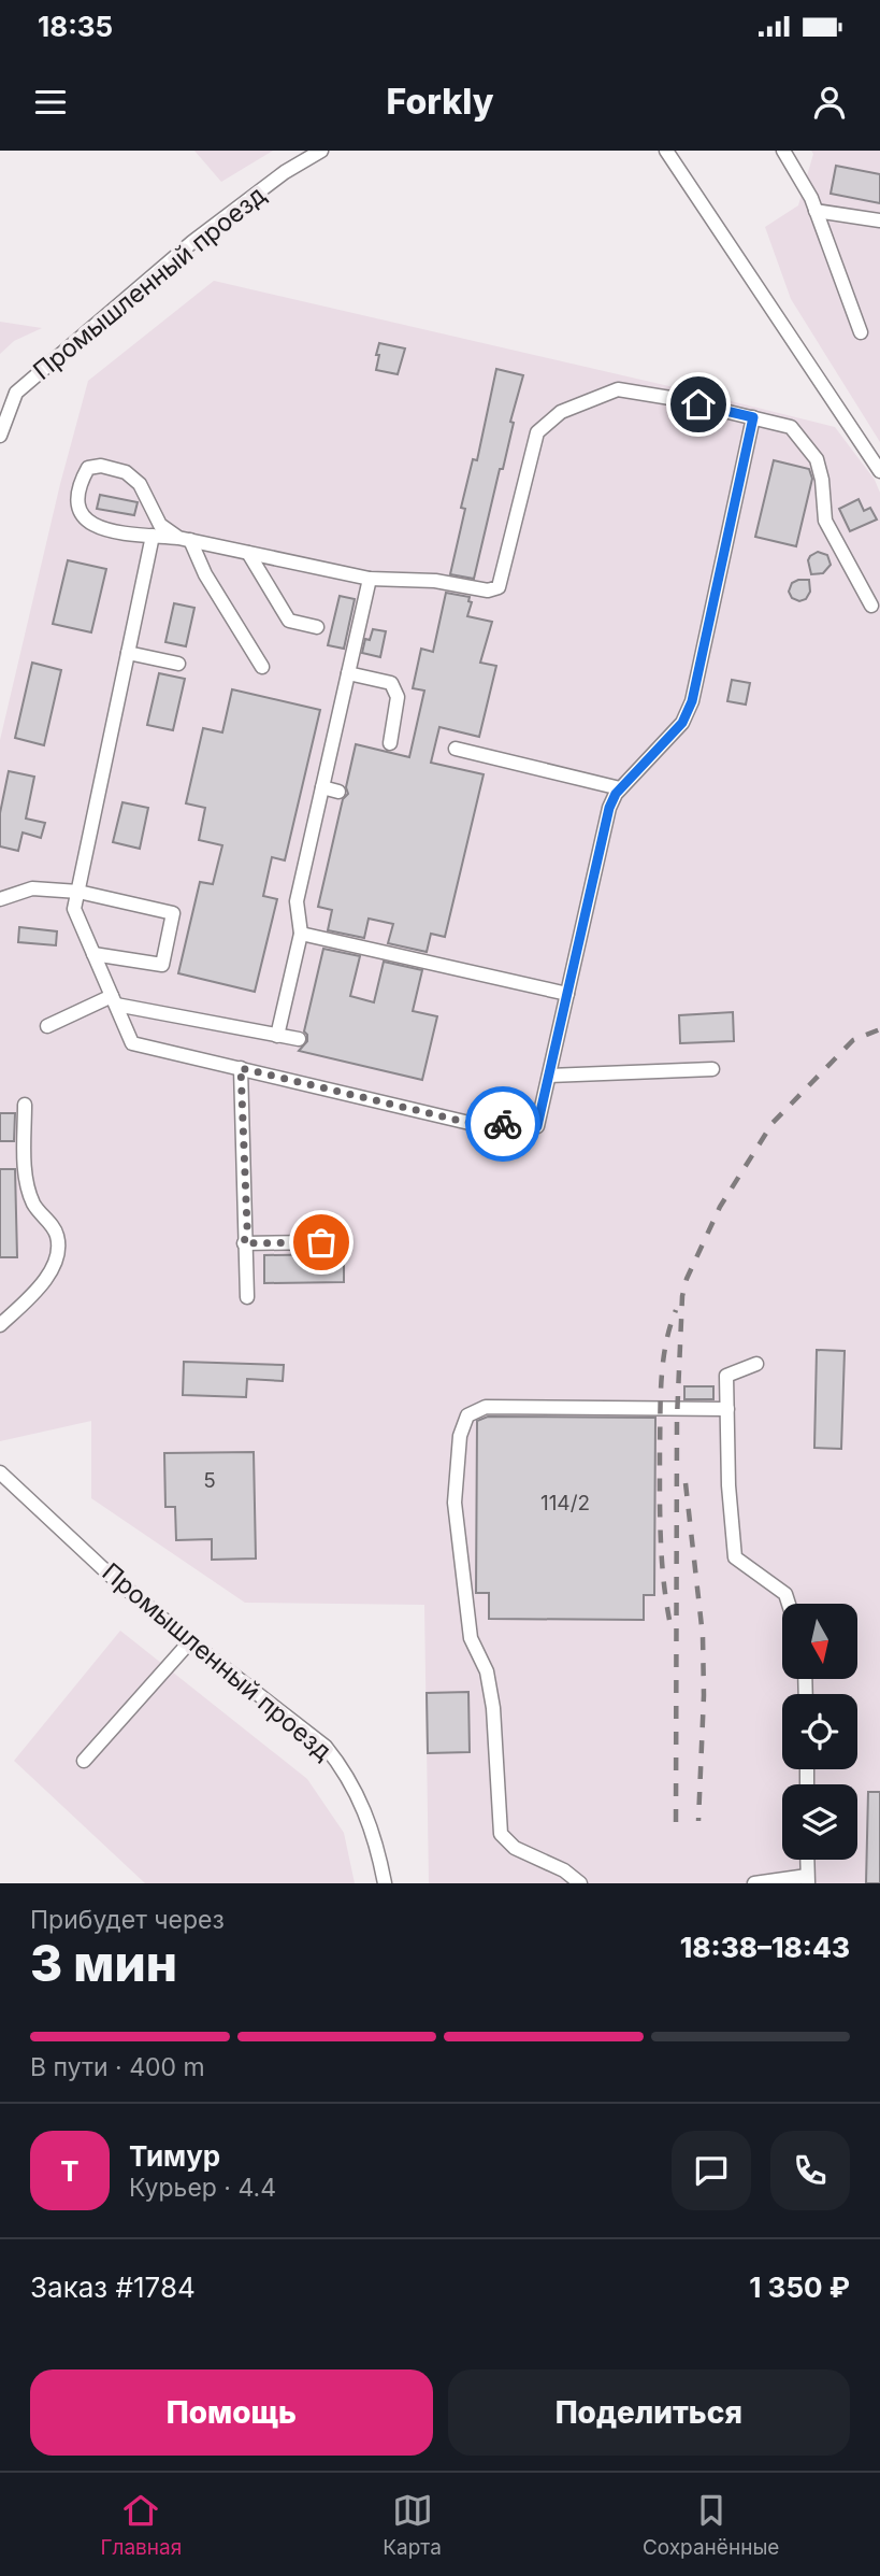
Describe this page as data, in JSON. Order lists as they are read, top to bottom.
{
  "streets": {
    "street": ["Промышленный проезд"]
  },
  "house_numbers": ["5", "114/2"],
  "north": "bottom",
  "page": {
    "status": "18:35",
    "header": "Forkly",
    "heading": ["3 мин", "Прибудет через", "18:38–18:43"],
    "panel": [
      "Тимур",
      "Курьер · 4.4",
      "Заказ #1784",
      "1 350 ₽"
    ],
    "bar": "В пути · 400 m",
    "round": "Т",
    "buttons": ["Помощь", "Поделиться"],
    "tabs": ["Главная", "Карта", "Сохранённые"]
  }
}
